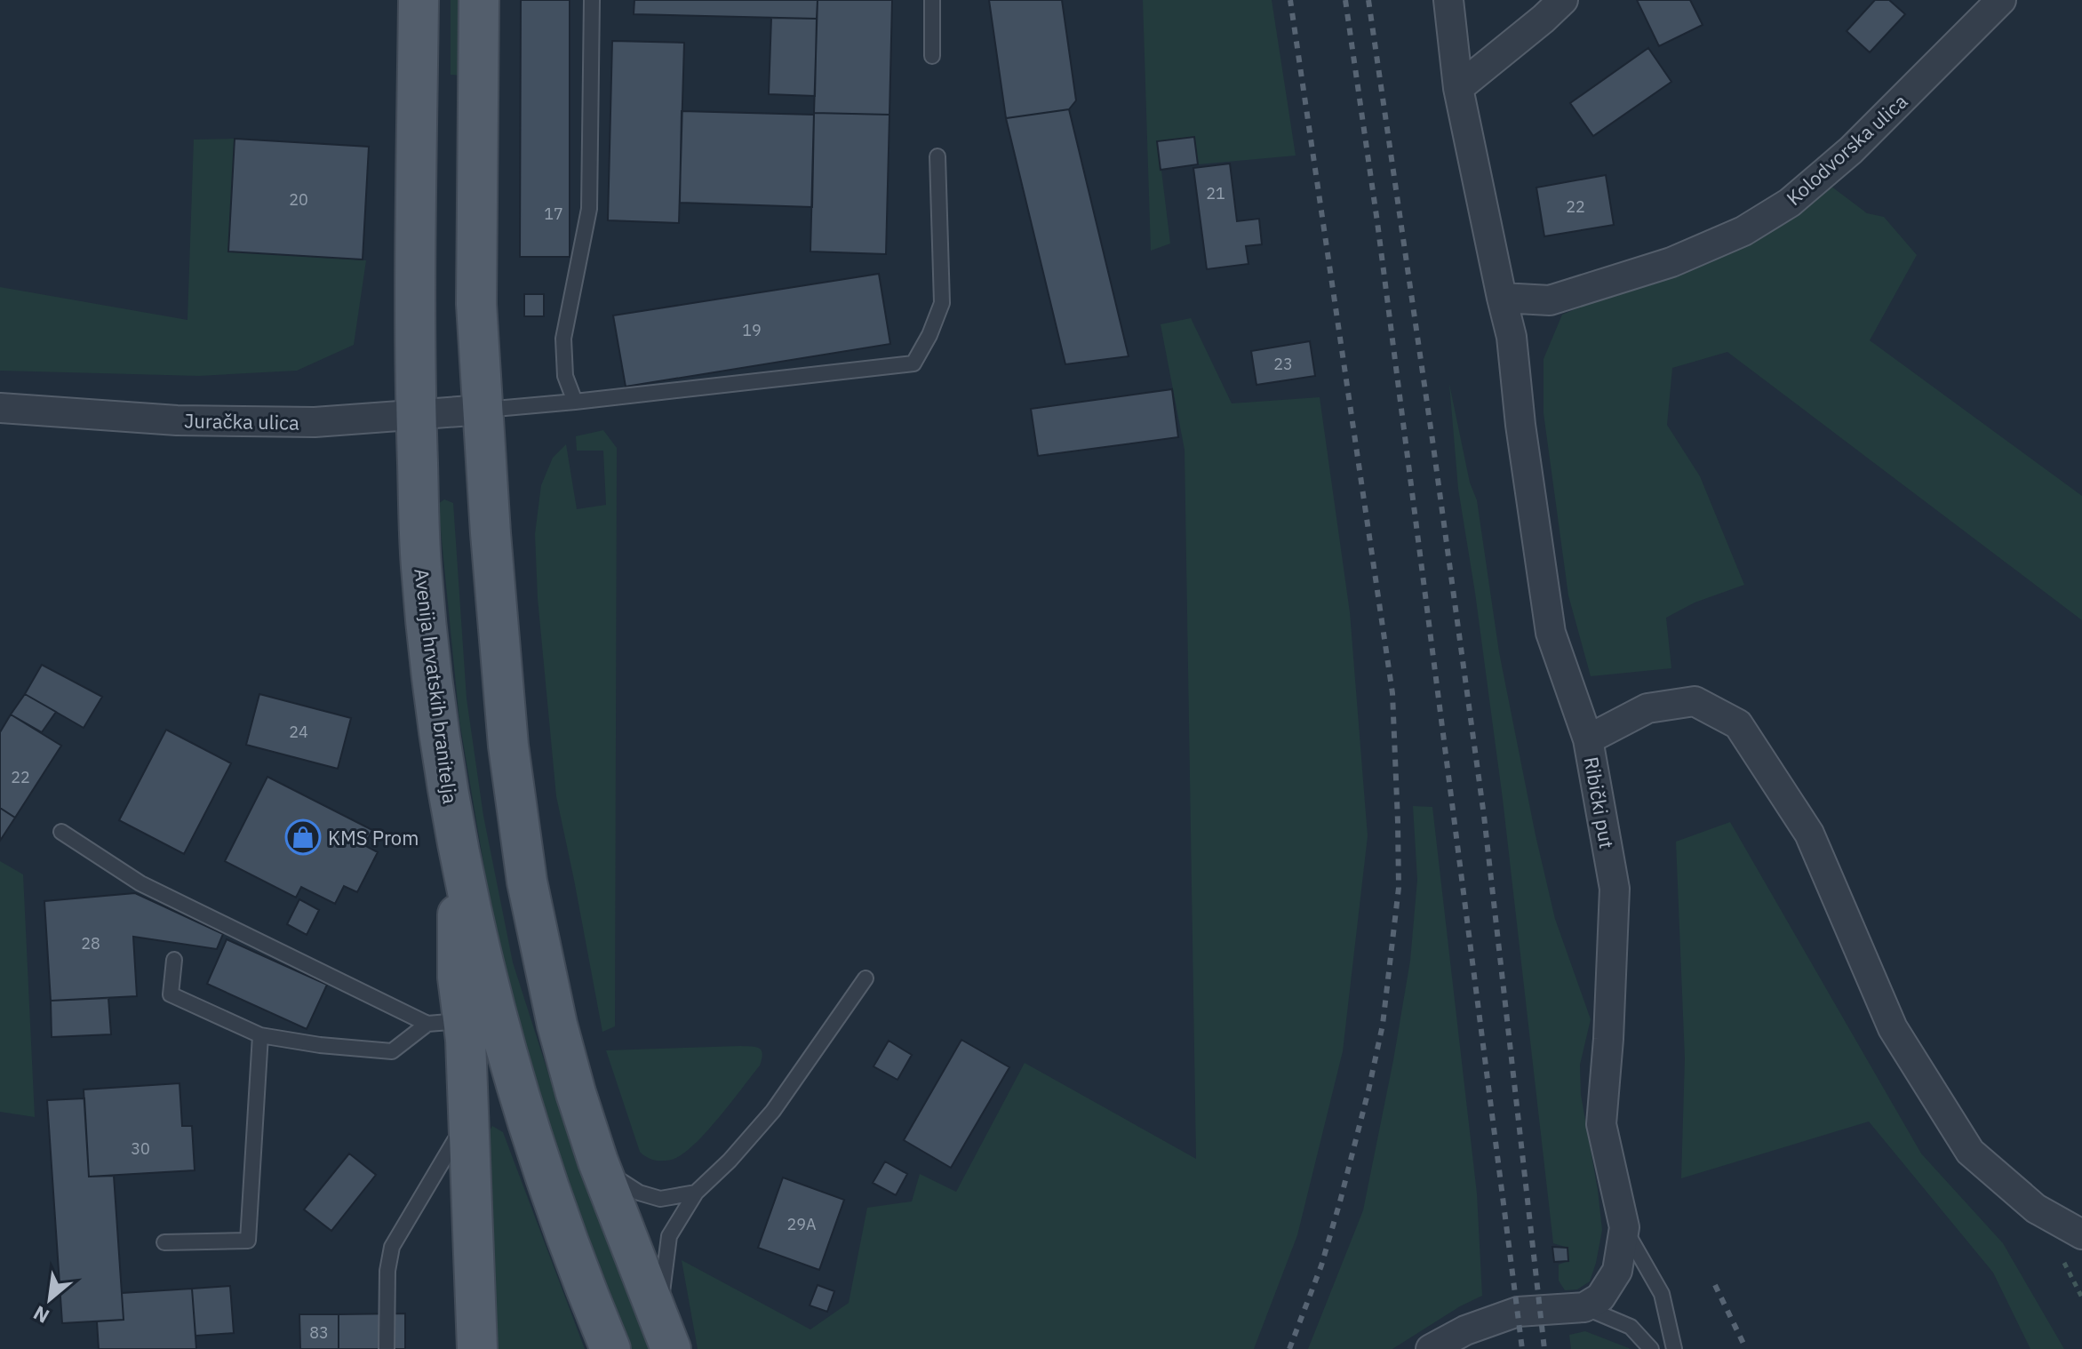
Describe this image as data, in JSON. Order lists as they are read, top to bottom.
{
  "streets": {
    "main road": ["Avenija hrvatskih branitelja"],
    "street": ["Kolodvorska ulica", "Juračka ulica", "Ribički put"]
  },
  "crossings": [
    ["Juračka ulica", "Avenija hrvatskih branitelja"]
  ],
  "places": {
    "shop": ["KMS Prom"]
  },
  "house_numbers": [
    "21",
    "20",
    "22",
    "17",
    "19",
    "23",
    "24",
    "22",
    "28",
    "30",
    "29A",
    "83"
  ],
  "north": "bottom left"
}
